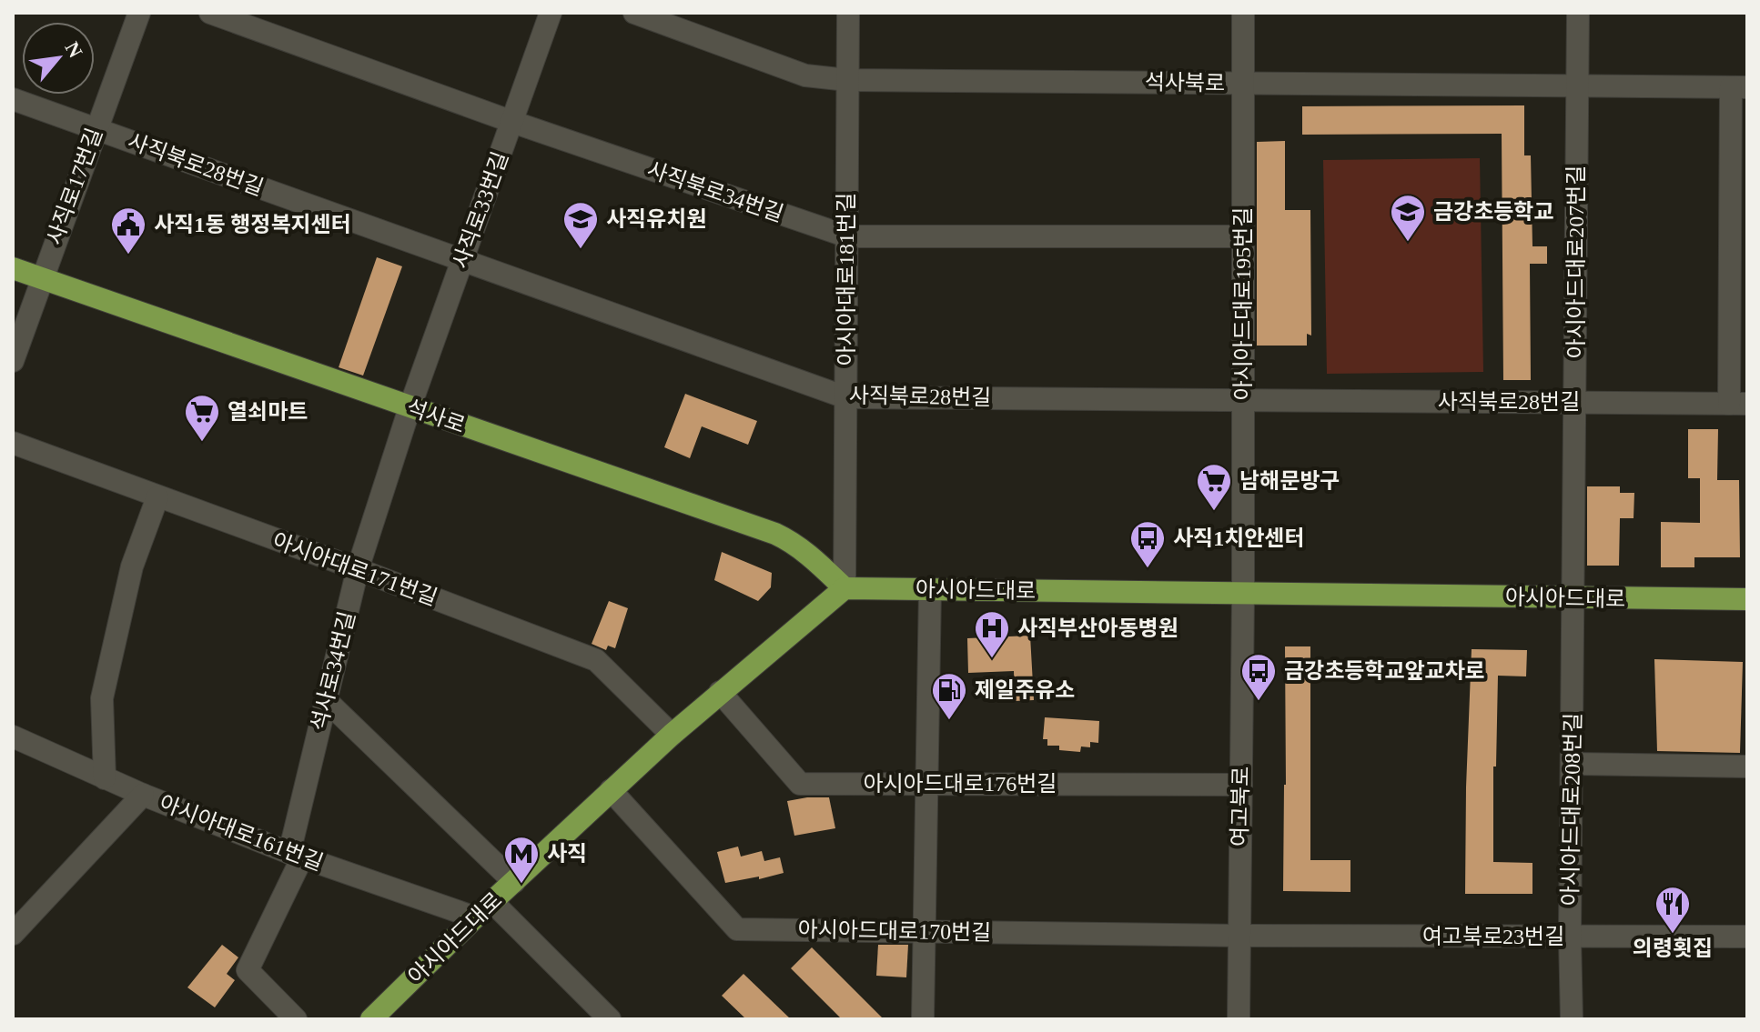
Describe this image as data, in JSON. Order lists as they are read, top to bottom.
{
  "streets": {
    "main road": ["석사로", "아시아드대로"],
    "street": [
      "석사북로",
      "사직북로28번길",
      "사직로17번길",
      "사직북로34번길",
      "사직로33번길",
      "아시아드대로207번길",
      "아시아대로181번길",
      "아시아드대로195번길",
      "아시아대로171번길",
      "석사로34번길",
      "아시아드대로176번길",
      "여고북로",
      "아시아드대로208번길",
      "아시아대로161번길",
      "아시아드대로170번길",
      "여고북로23번길"
    ]
  },
  "crossings": [
    ["석사북로", "아시아드대로207번길"],
    ["석사북로", "아시아대로181번길"],
    ["석사북로", "아시아드대로195번길"],
    ["사직북로28번길", "사직로17번길"],
    ["사직북로28번길", "사직로33번길"],
    ["사직북로28번길", "아시아드대로207번길"],
    ["사직북로28번길", "아시아대로181번길"],
    ["사직북로28번길", "아시아드대로195번길"],
    ["사직로17번길", "석사로"],
    ["사직북로34번길", "사직로33번길"],
    ["사직북로34번길", "아시아대로181번길"],
    ["사직북로34번길", "아시아드대로195번길"],
    ["사직로33번길", "석사로"],
    ["사직로33번길", "석사로34번길"],
    ["아시아드대로207번길", "아시아드대로"],
    ["아시아드대로207번길", "아시아드대로208번길"],
    ["아시아대로181번길", "석사로"],
    ["아시아대로181번길", "아시아드대로"],
    ["아시아드대로195번길", "아시아드대로"],
    ["아시아드대로195번길", "여고북로"],
    ["석사로", "아시아드대로"],
    ["석사로", "석사로34번길"],
    ["아시아대로171번길", "아시아드대로"],
    ["아시아대로171번길", "석사로34번길"],
    ["아시아드대로", "아시아드대로176번길"],
    ["아시아드대로", "여고북로"],
    ["아시아드대로", "아시아드대로208번길"],
    ["아시아드대로", "아시아대로161번길"],
    ["아시아드대로", "아시아드대로170번길"],
    ["석사로34번길", "아시아대로161번길"],
    ["아시아드대로176번길", "여고북로"],
    ["여고북로", "아시아드대로170번길"],
    ["여고북로", "여고북로23번길"],
    ["아시아드대로208번길", "여고북로23번길"],
    ["아시아드대로170번길", "여고북로23번길"]
  ],
  "places": {
    "school or university": ["금강초등학교", "사직유치원"],
    "public building": ["사직1동 행정복지센터"],
    "supermarket": ["열쇠마트", "남해문방구"],
    "bus stop": ["사직1치안센터", "금강초등학교앞교차로"],
    "hospital": ["사직부산아동병원"],
    "fuel station": ["제일주유소"],
    "metro station": ["사직"],
    "restaurant": ["의령횟집"]
  },
  "north": "top right"
}
